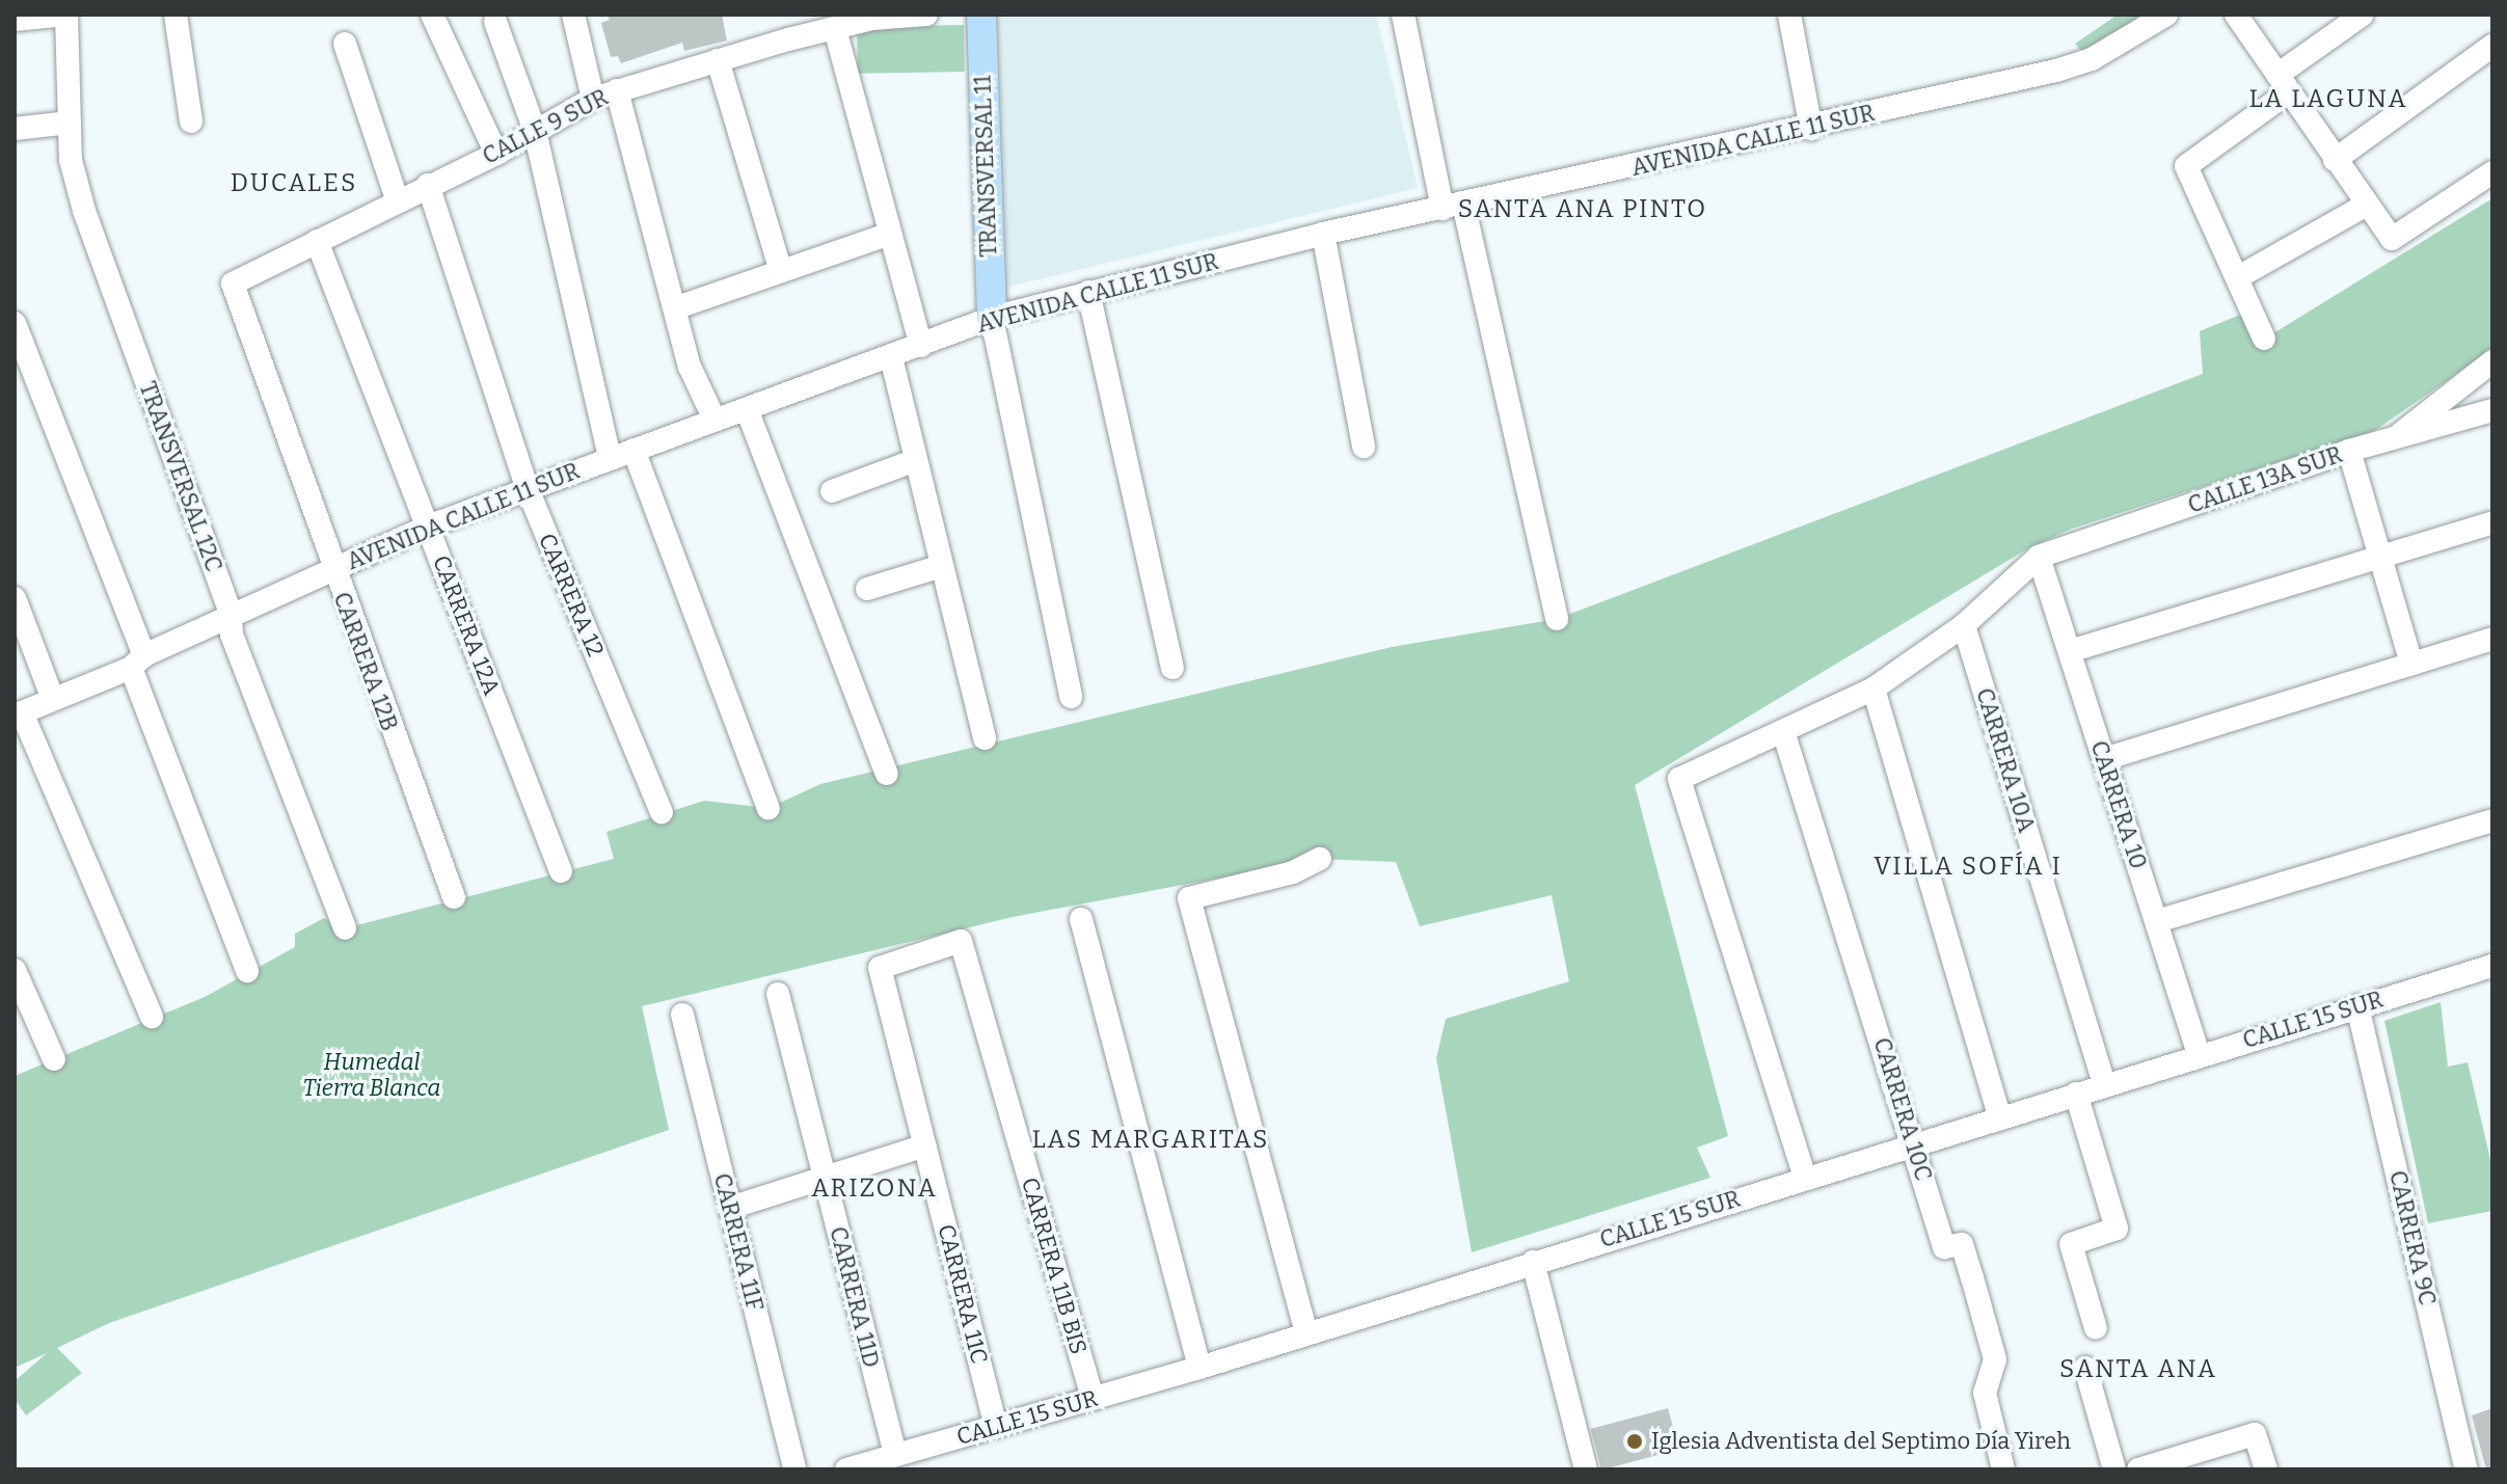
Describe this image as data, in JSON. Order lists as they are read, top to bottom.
{
  "streets": {
    "main road": ["TRANSVERSAL 11"],
    "street": [
      "CALLE 9 SUR",
      "AVENIDA CALLE 11 SUR",
      "TRANSVERSAL 12C",
      "CALLE 13A SUR",
      "CARRERA 12",
      "CARRERA 12A",
      "CARRERA 12B",
      "CARRERA 10A",
      "CARRERA 10",
      "CALLE 15 SUR",
      "CARRERA 10C",
      "CARRERA 9C",
      "CARRERA 11F",
      "CARRERA 11B BIS",
      "CARRERA 11C",
      "CARRERA 11D"
    ]
  },
  "crossings": [
    ["CALLE 9 SUR", "CARRERA 12"],
    ["CALLE 9 SUR", "CARRERA 12A"],
    ["CALLE 9 SUR", "CARRERA 12B"],
    ["AVENIDA CALLE 11 SUR", "TRANSVERSAL 11"],
    ["AVENIDA CALLE 11 SUR", "TRANSVERSAL 12C"],
    ["AVENIDA CALLE 11 SUR", "CARRERA 12"],
    ["AVENIDA CALLE 11 SUR", "CARRERA 12A"],
    ["AVENIDA CALLE 11 SUR", "CARRERA 12B"],
    ["CALLE 13A SUR", "CARRERA 10"],
    ["CARRERA 10A", "CALLE 15 SUR"],
    ["CARRERA 10", "CALLE 15 SUR"],
    ["CALLE 15 SUR", "CARRERA 10C"],
    ["CALLE 15 SUR", "CARRERA 9C"],
    ["CALLE 15 SUR", "CARRERA 11B BIS"],
    ["CALLE 15 SUR", "CARRERA 11C"],
    ["CALLE 15 SUR", "CARRERA 11D"],
    ["CARRERA 11B BIS", "CARRERA 11C"]
  ],
  "districts": [
    "LA LAGUNA",
    "DUCALES",
    "SANTA ANA PINTO",
    "VILLA SOFÍA I",
    "LAS MARGARITAS",
    "ARIZONA",
    "SANTA ANA"
  ],
  "parks": ["Humedal Tierra Blanca"],
  "places": ["Iglesia Adventista del Septimo Día Yireh"]
}
